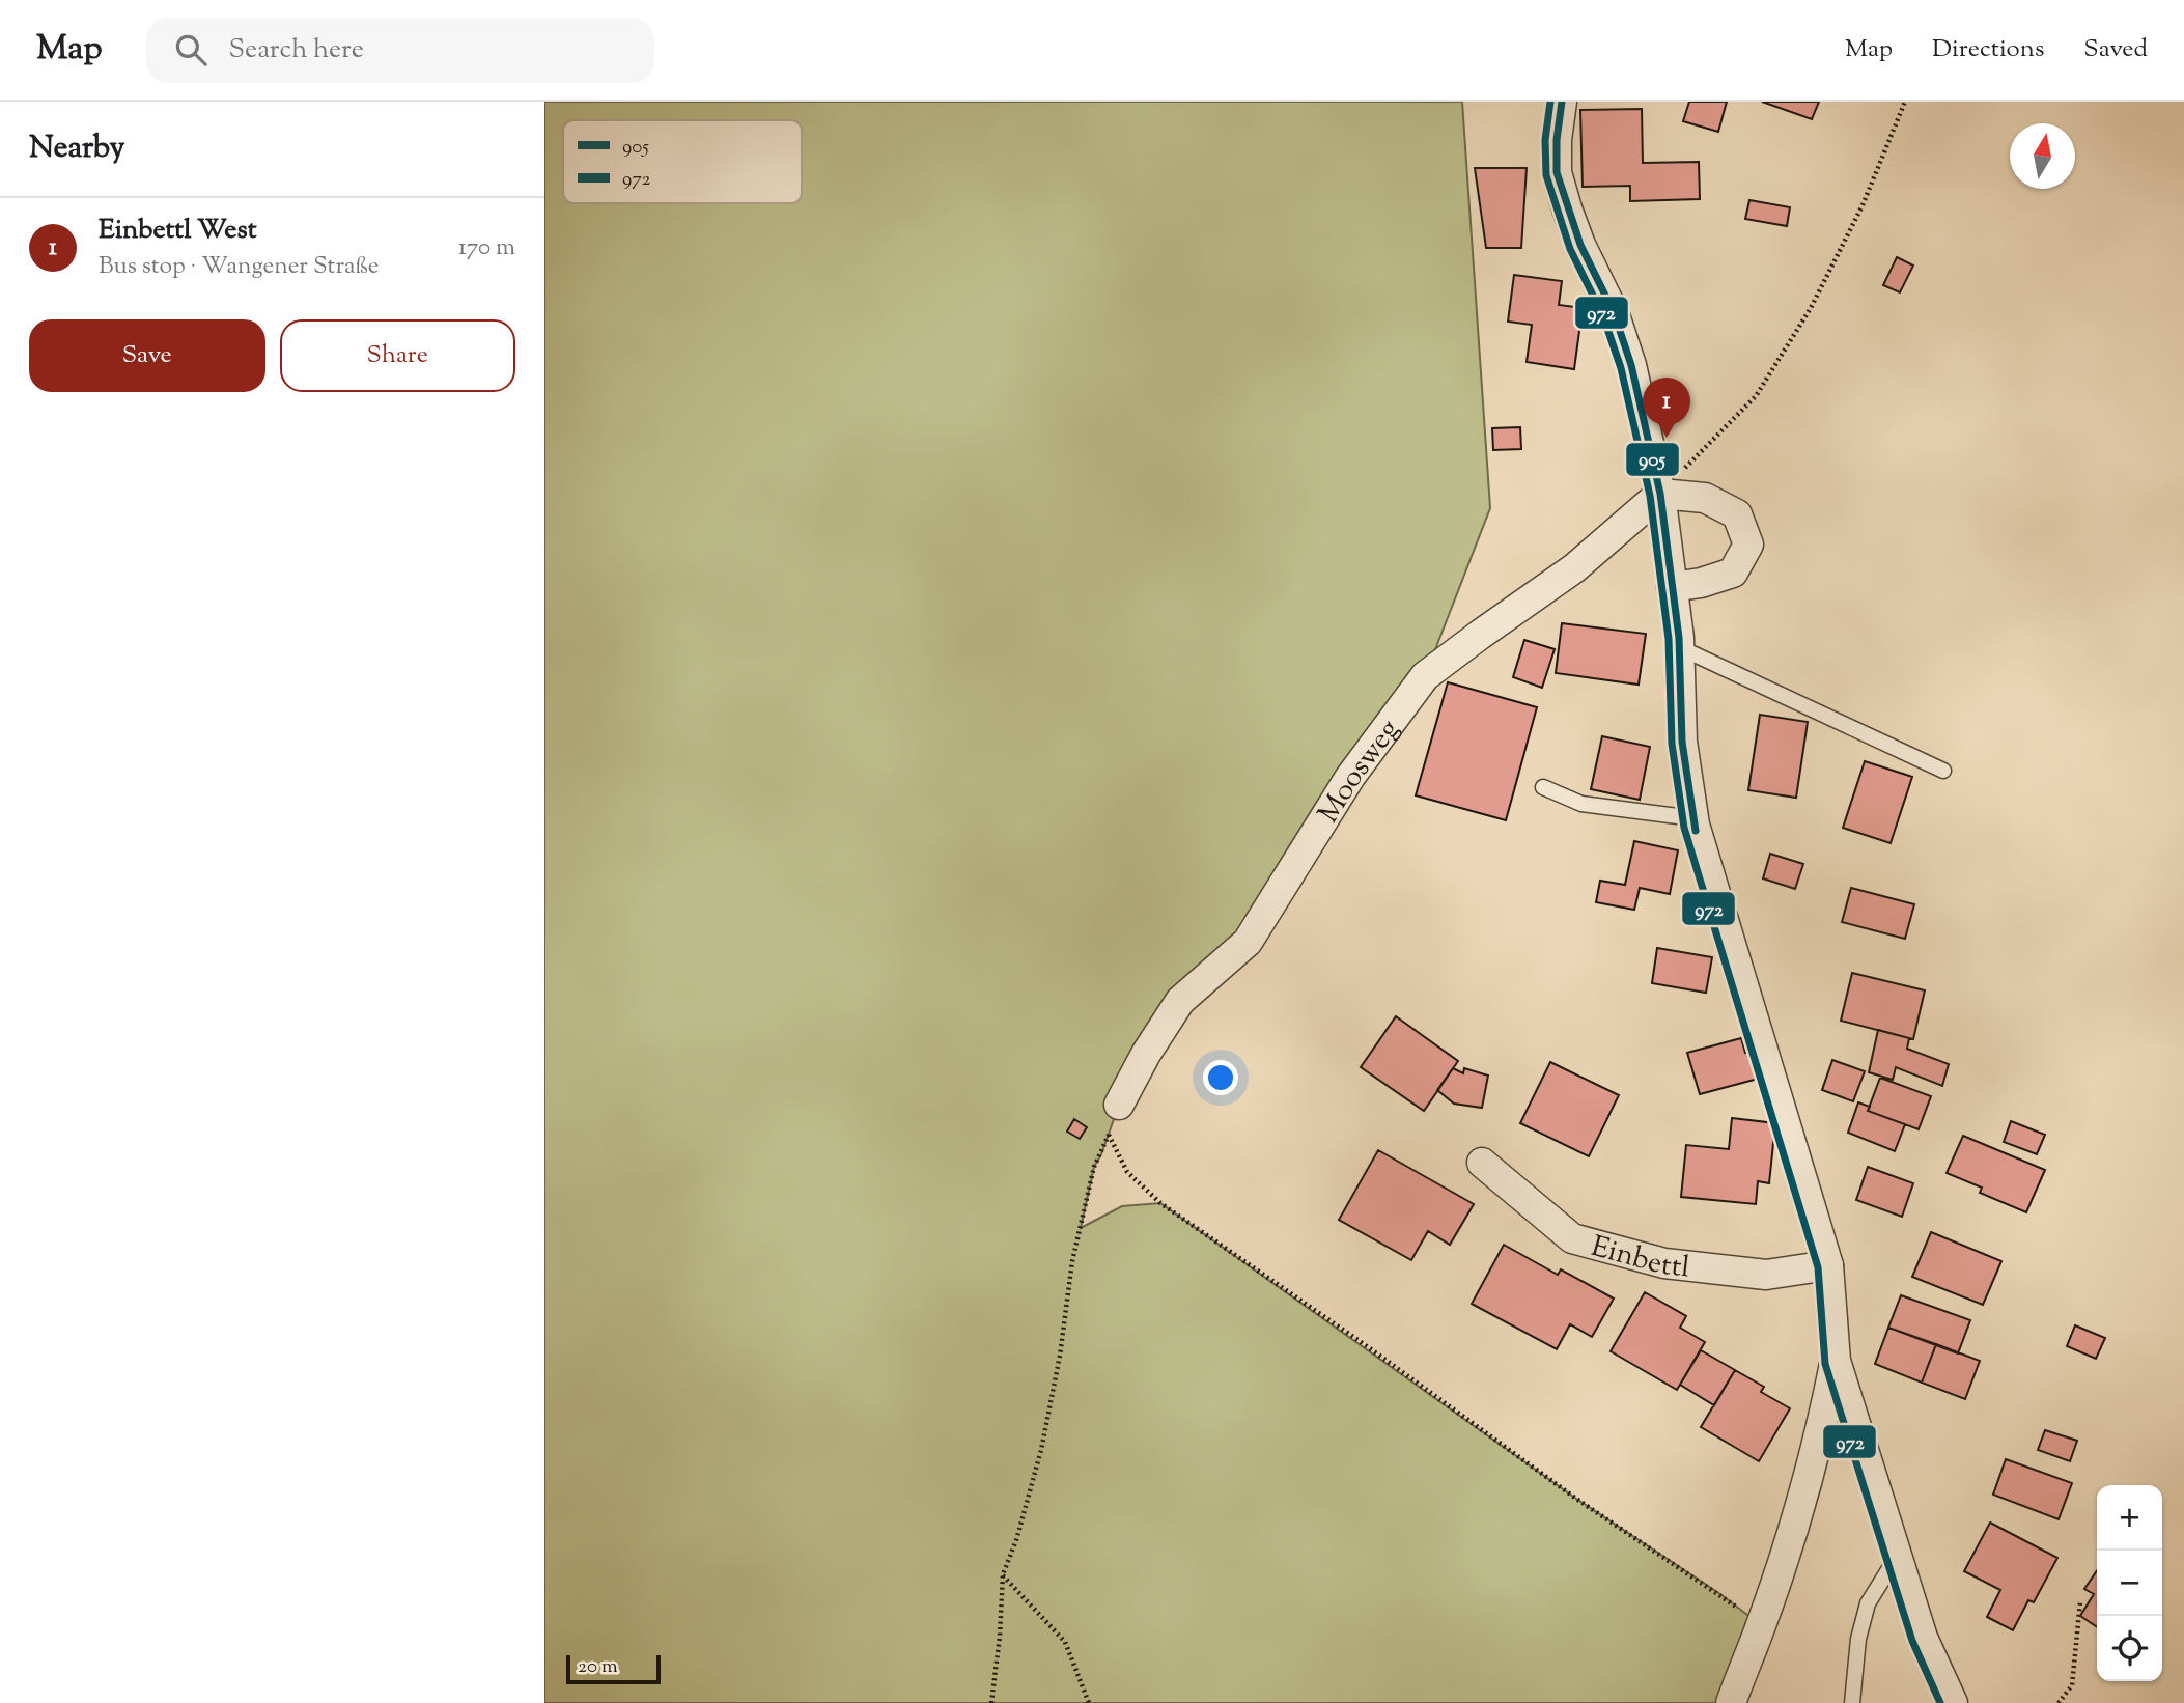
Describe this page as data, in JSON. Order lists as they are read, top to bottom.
{
  "streets": {
    "street": ["Moosweg", "Einbettl"]
  },
  "lines": ["transit line 905", "transit line 972"],
  "legend": ["905", "972"],
  "scale_bar": "20 m",
  "north": "top",
  "page": {
    "header": "Map",
    "search": "Search here",
    "nav": ["Map", "Directions", "Saved"],
    "heading": "Nearby",
    "list": [
      {
        "mark": "1",
        "name": "Einbettl West",
        "note": "Bus stop · Wangener Straße",
        "value": "170 m"
      }
    ],
    "buttons": ["Save", "Share"],
    "pins": "1",
    "map_buttons": ["+", "−"],
    "scale": "20 m"
  }
}
